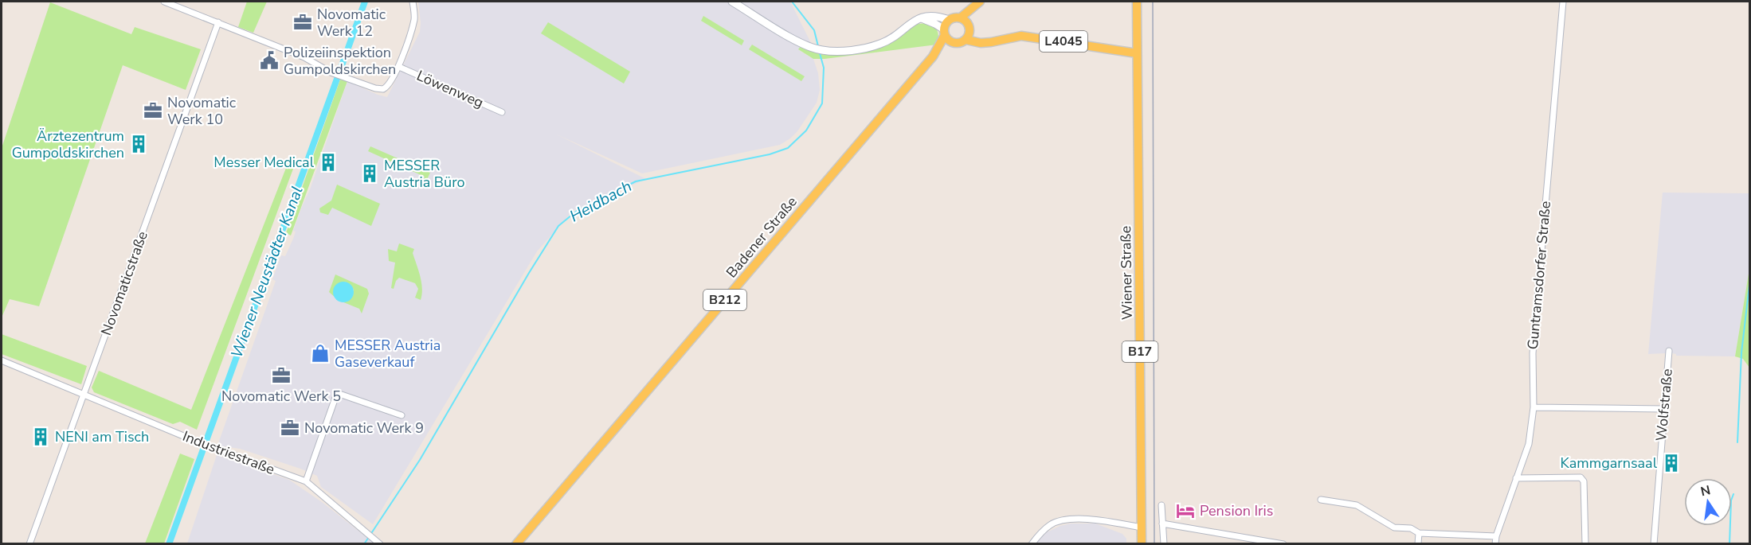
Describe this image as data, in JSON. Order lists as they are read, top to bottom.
{
  "streets": {
    "main road": [
      "L4045",
      "Badener Straße",
      "Wiener Straße",
      "B212",
      "B17"
    ],
    "street": [
      "Löwenweg",
      "Guntramsdorfer Straße",
      "Novomaticstraße",
      "Wolfstraße",
      "Industriestraße"
    ]
  },
  "crossings": [
    ["L4045", "Badener Straße"],
    ["L4045", "Wiener Straße"],
    ["L4045", "B212"],
    ["Badener Straße", "B212"],
    ["Novomaticstraße", "Industriestraße"]
  ],
  "water": ["Heidbach", "Wiener Neustädter Kanal"],
  "places": {
    "office": [
      "Novomatic Werk 12",
      "Novomatic Werk 10",
      "Novomatic Werk 5",
      "Novomatic Werk 9"
    ],
    "public building": ["Polizeiinspektion Gumpoldskirchen"],
    "building": [
      "Ärztezentrum Gumpoldskirchen",
      "Messer Medical",
      "MESSER Austria Büro",
      "NENI am Tisch",
      "Kammgarnsaal"
    ],
    "shop": ["MESSER Austria Gaseverkauf"],
    "hotel": ["Pension Iris"]
  },
  "north": "top"
}
